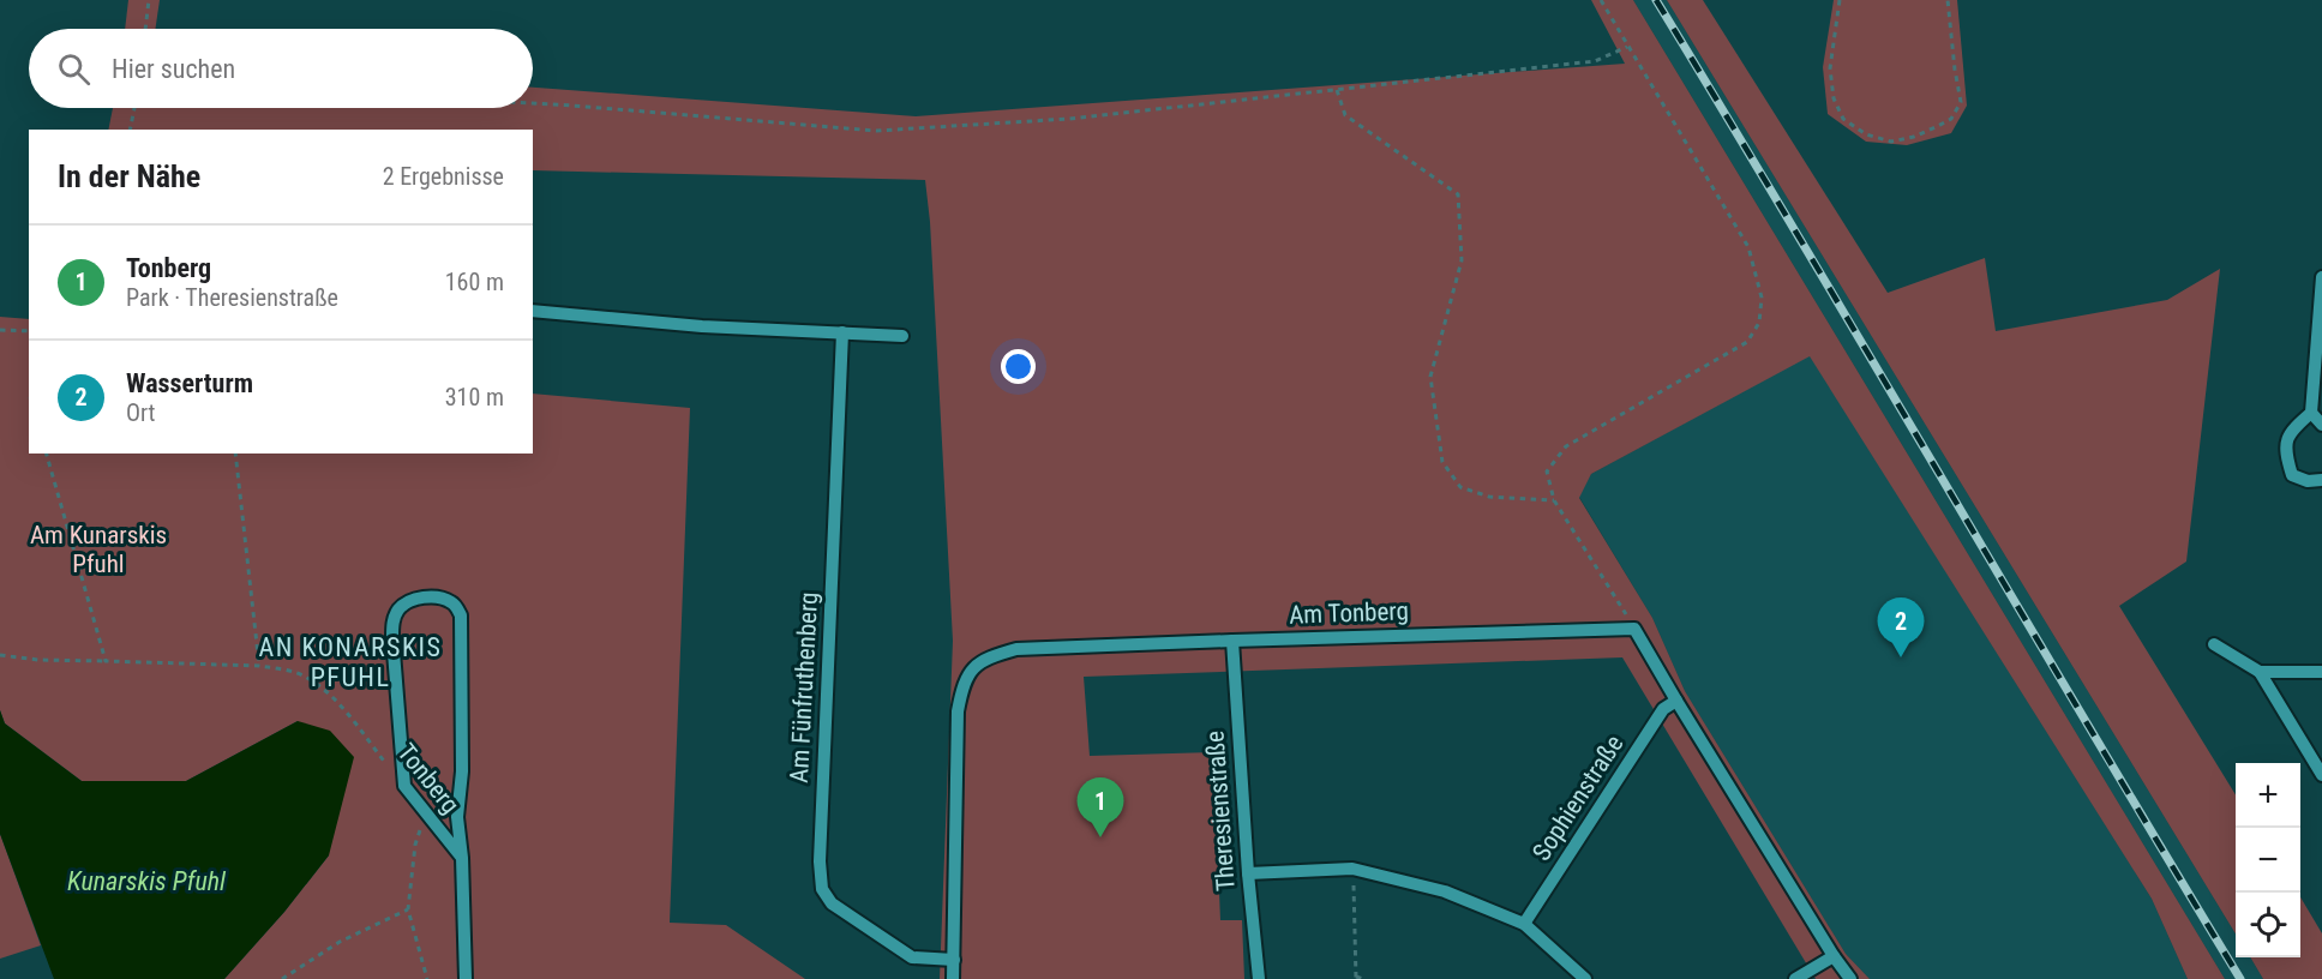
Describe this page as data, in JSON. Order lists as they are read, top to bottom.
{
  "streets": {
    "street": [
      "Am Tonberg",
      "Am Fünfruthenberg",
      "Tonberg",
      "Sophienstraße",
      "Theresienstraße"
    ]
  },
  "crossings": [
    ["Am Tonberg", "Am Fünfruthenberg"],
    ["Am Tonberg", "Theresienstraße"]
  ],
  "districts": ["AN KONARSKIS PFUHL"],
  "water": ["Kunarskis Pfuhl"],
  "parks": ["Am Kunarskis Pfuhl"],
  "page": {
    "search": "Hier suchen",
    "heading": ["In der Nähe", "2 Ergebnisse"],
    "list": [
      {
        "mark": "1",
        "name": "Tonberg",
        "note": "Park · Theresienstraße",
        "value": "160 m"
      },
      {
        "mark": "2",
        "name": "Wasserturm",
        "note": "Ort",
        "value": "310 m"
      }
    ],
    "pins": ["2", "1"],
    "map_buttons": ["+", "−"]
  }
}
